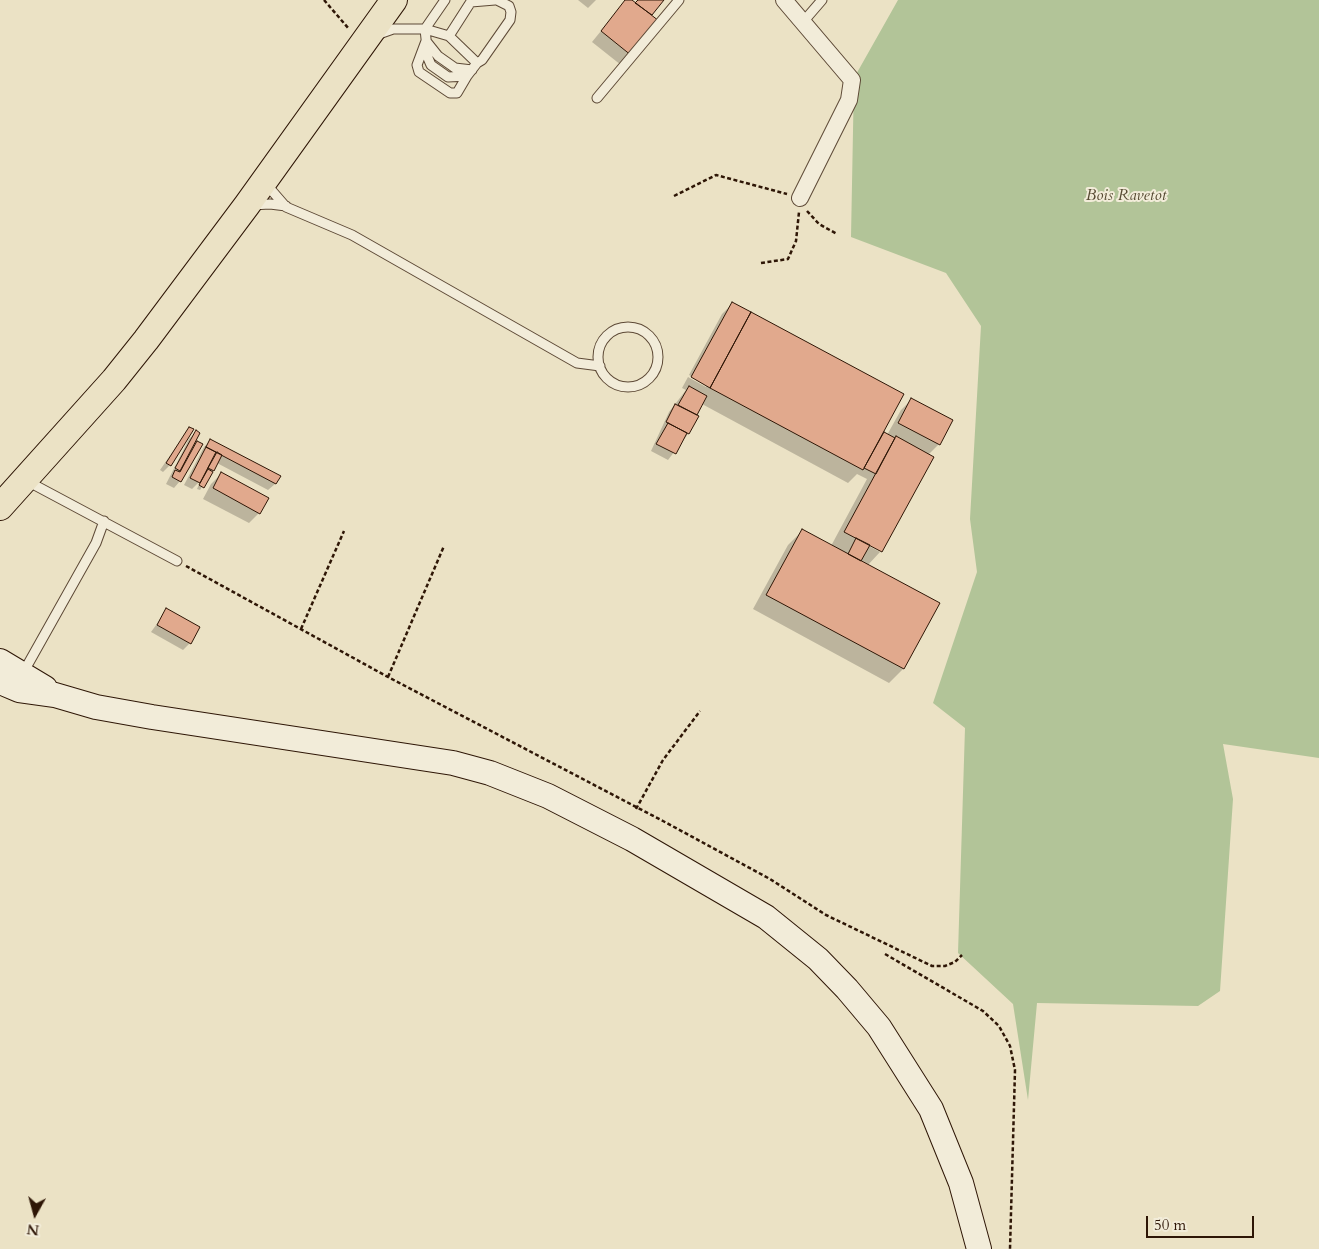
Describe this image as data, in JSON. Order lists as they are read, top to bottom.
{
  "parks": ["Bois Ravetot"],
  "scale_bar": "50 m",
  "north": "bottom"
}
